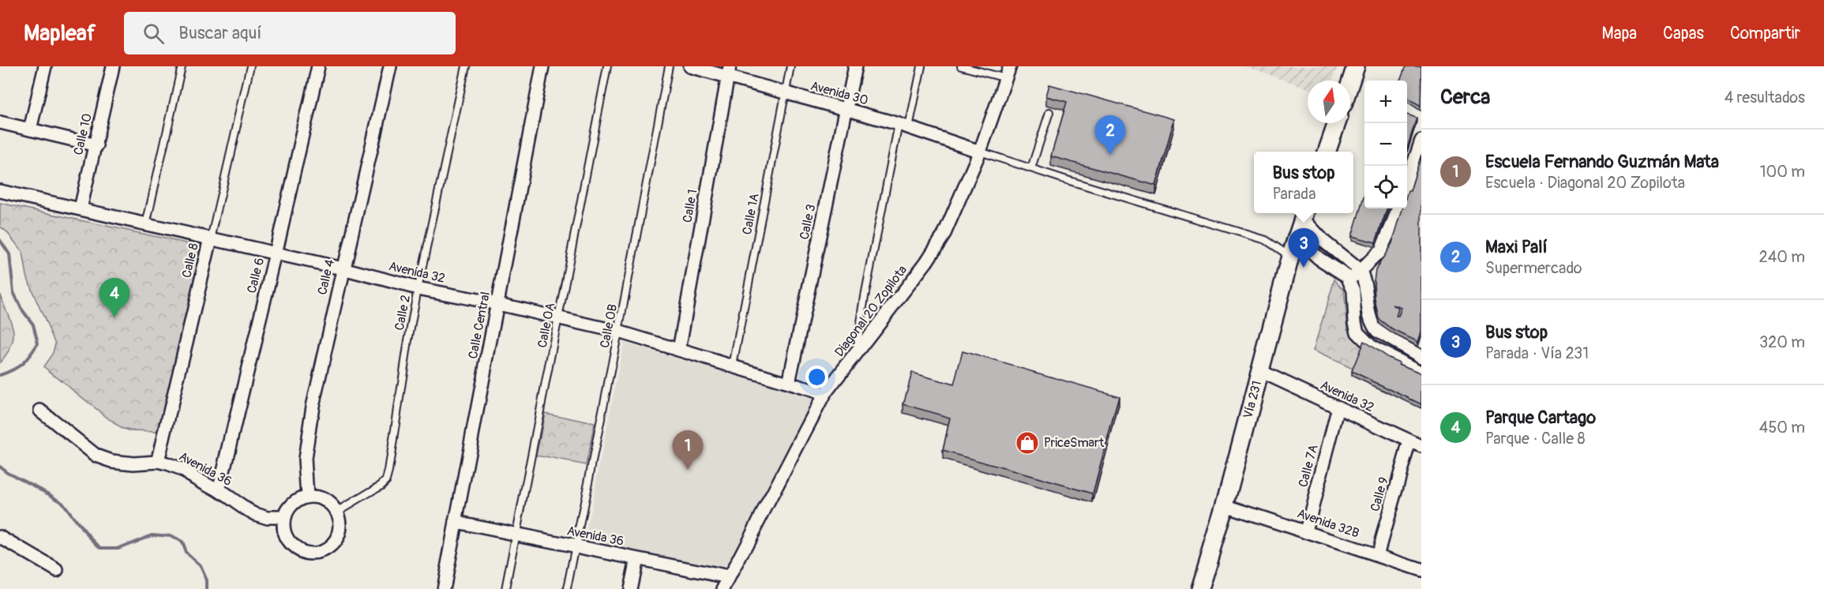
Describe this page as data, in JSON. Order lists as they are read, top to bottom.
{
  "streets": {
    "main road": ["Vía 231"],
    "street": [
      "Avenida 30",
      "Calle 10",
      "Calle 1",
      "Calle 3",
      "Calle 8",
      "Avenida 32",
      "Calle 6",
      "Calle 4",
      "Diagonal 20 Zopilota",
      "Calle Central",
      "Calle 7A",
      "Avenida 36",
      "Calle 9",
      "Avenida 32B"
    ],
    "lane": [
      "Calle 1A",
      "Calle 2",
      "Calle 0A",
      "Calle 0B"
    ]
  },
  "crossings": [
    ["Avenida 30", "Calle 1"],
    ["Avenida 30", "Calle 1A"],
    ["Avenida 30", "Calle 3"],
    ["Avenida 30", "Diagonal 20 Zopilota"],
    ["Calle 10", "Avenida 32"],
    ["Calle 1", "Avenida 32"],
    ["Calle 1A", "Avenida 32"],
    ["Calle 3", "Avenida 32"],
    ["Calle 8", "Avenida 32"],
    ["Calle 8", "Avenida 36"],
    ["Avenida 32", "Calle 6"],
    ["Avenida 32", "Calle 4"],
    ["Avenida 32", "Diagonal 20 Zopilota"],
    ["Avenida 32", "Calle 2"],
    ["Avenida 32", "Calle Central"],
    ["Avenida 32", "Calle 0A"],
    ["Avenida 32", "Calle 0B"],
    ["Avenida 32", "Vía 231"],
    ["Avenida 32", "Calle 7A"],
    ["Avenida 32", "Calle 9"],
    ["Calle 6", "Avenida 36"],
    ["Calle 4", "Calle 2"],
    ["Calle 4", "Avenida 36"],
    ["Diagonal 20 Zopilota", "Avenida 36"],
    ["Calle 2", "Avenida 36"],
    ["Calle Central", "Avenida 36"],
    ["Calle 0A", "Avenida 36"],
    ["Calle 0B", "Avenida 36"],
    ["Vía 231", "Avenida 32B"],
    ["Calle 7A", "Avenida 32B"],
    ["Calle 9", "Avenida 32B"]
  ],
  "places": {
    "shop": ["PriceSmart"]
  },
  "north": "top",
  "page": {
    "header": "Mapleaf",
    "search": "Buscar aquí",
    "nav": ["Mapa", "Capas", "Compartir"],
    "heading": ["Cerca", "4 resultados"],
    "map_buttons": ["+", "−"],
    "pins": [
      "2",
      "3",
      "4",
      "1"
    ],
    "list": [
      {
        "mark": "1",
        "name": "Escuela Fernando Guzmán Mata",
        "note": "Escuela · Diagonal 20 Zopilota",
        "value": "100 m"
      },
      {
        "mark": "2",
        "name": "Maxi Palí",
        "note": "Supermercado",
        "value": "240 m"
      },
      {
        "mark": "3",
        "name": "Bus stop",
        "note": "Parada · Vía 231",
        "value": "320 m"
      },
      {
        "mark": "4",
        "name": "Parque Cartago",
        "note": "Parque · Calle 8",
        "value": "450 m"
      }
    ],
    "popup": ["Bus stop", "Parada"]
  }
}
